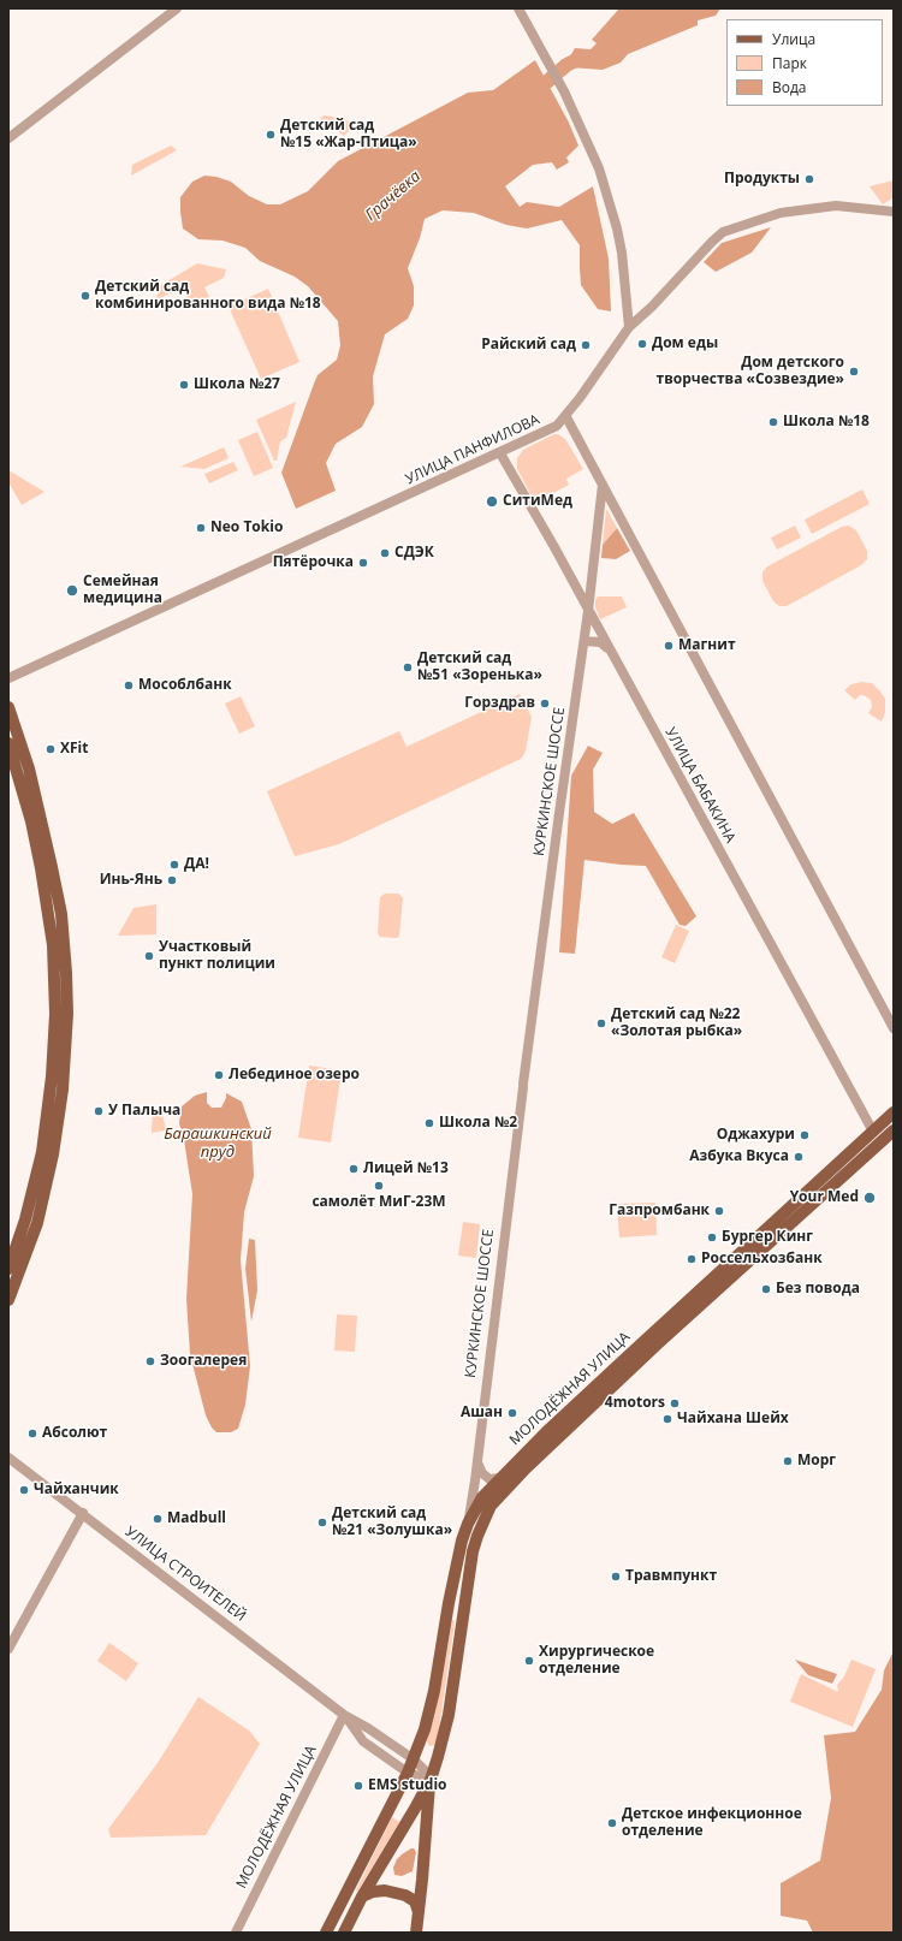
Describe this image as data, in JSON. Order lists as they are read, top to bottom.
{
  "streets": {
    "main road": ["МОЛОДЁЖНАЯ УЛИЦА"],
    "street": [
      "УЛИЦА ПАНФИЛОВА",
      "КУРКИНСКОЕ ШОССЕ",
      "УЛИЦА БАБАКИНА",
      "УЛИЦА СТРОИТЕЛЕЙ"
    ]
  },
  "crossings": [
    ["УЛИЦА ПАНФИЛОВА", "УЛИЦА БАБАКИНА"],
    ["КУРКИНСКОЕ ШОССЕ", "УЛИЦА БАБАКИНА"],
    ["КУРКИНСКОЕ ШОССЕ", "МОЛОДЁЖНАЯ УЛИЦА"],
    ["УЛИЦА БАБАКИНА", "МОЛОДЁЖНАЯ УЛИЦА"],
    ["МОЛОДЁЖНАЯ УЛИЦА", "УЛИЦА СТРОИТЕЛЕЙ"]
  ],
  "water": ["Грачёвка", "Барашкинский пруд"],
  "places": [
    "Детский сад №15 «Жар-Птица»",
    "Продукты",
    "Детский сад комбинированного вида №18",
    "Дом еды",
    "Райский сад",
    "Дом детского творчества «Созвездие»",
    "Школа №27",
    "Школа №18",
    "СитиМед",
    "Neo Tokio",
    "СДЭК",
    "Пятёрочка",
    "Семейная медицина",
    "Магнит",
    "Детский сад №51 «Зоренька»",
    "Мособлбанк",
    "Горздрав",
    "XFit",
    "ДА!",
    "Инь-Янь",
    "Участковый пункт полиции",
    "Детский сад №22 «Золотая рыбка»",
    "Лебединое озеро",
    "У Палыча",
    "Школа №2",
    "Оджахури",
    "Азбука Вкуса",
    "Лицей №13",
    "самолёт МиГ-23М",
    "Your Med",
    "Газпромбанк",
    "Бургер Кинг",
    "Россельхозбанк",
    "Без повода",
    "Зоогалерея",
    "4motors",
    "Ашан",
    "Чайхана Шейх",
    "Абсолют",
    "Морг",
    "Чайханчик",
    "Madbull",
    "Детский сад №21 «Золушка»",
    "Травмпункт",
    "Хирургическое отделение",
    "EMS studio",
    "Детское инфекционное отделение"
  ],
  "legend": ["Улица", "Парк", "Вода"]
}
